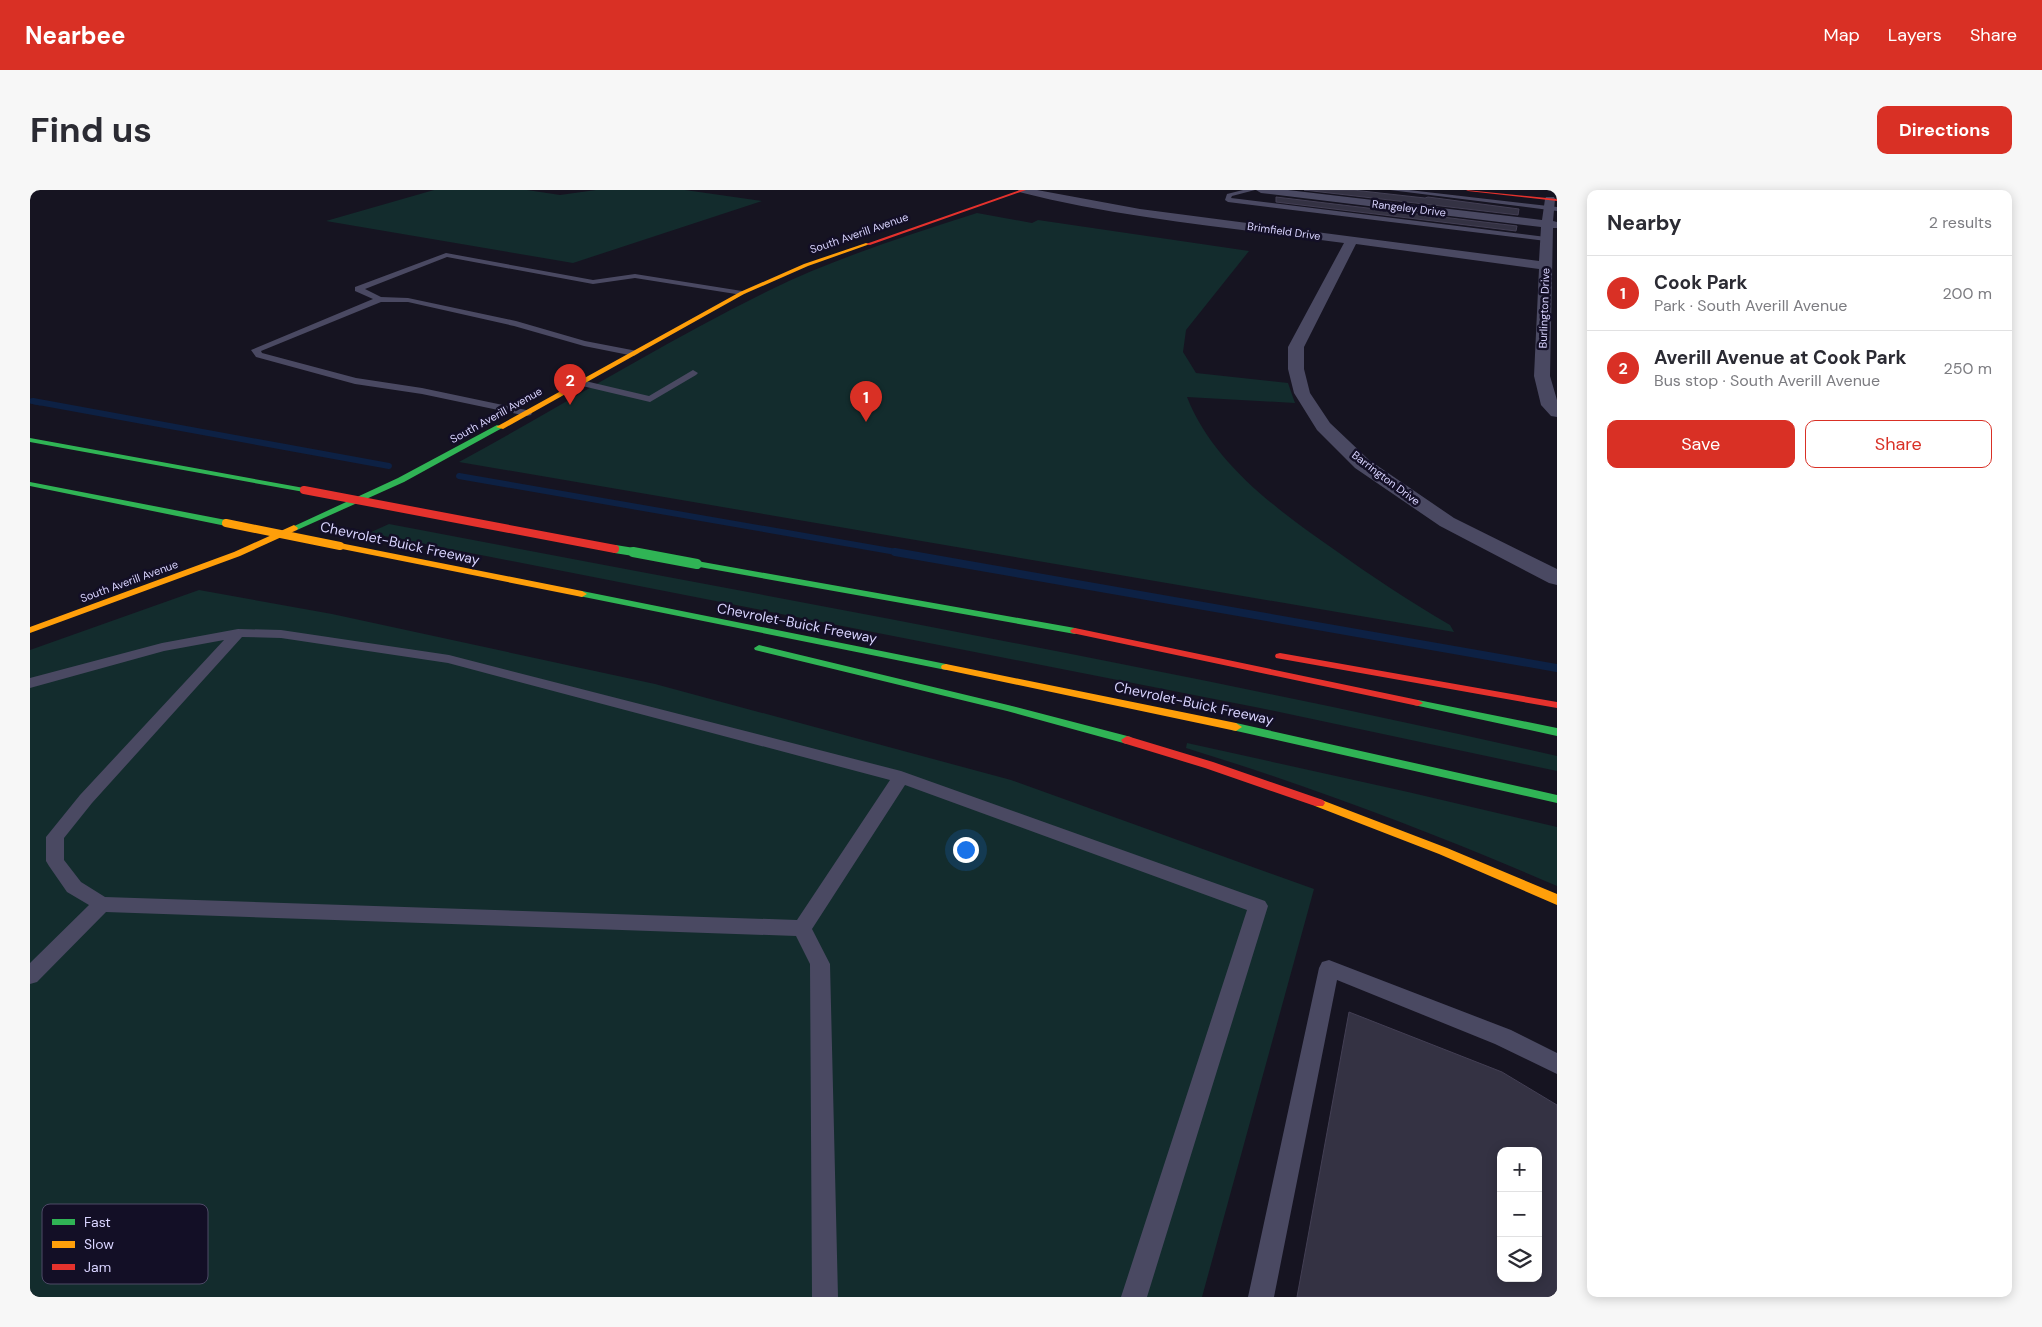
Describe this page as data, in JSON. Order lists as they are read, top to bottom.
{
  "streets": {
    "main road": ["South Averill Avenue", "Chevrolet-Buick Freeway"],
    "street": [
      "Rangeley Drive",
      "Brimfield Drive",
      "Burlington Drive",
      "Barrington Drive"
    ]
  },
  "crossings": [
    ["Rangeley Drive", "Burlington Drive"],
    ["Brimfield Drive", "South Averill Avenue"],
    ["Brimfield Drive", "Burlington Drive"],
    ["Brimfield Drive", "Barrington Drive"]
  ],
  "legend": ["Fast", "Slow", "Jam"],
  "page": {
    "header": "Nearbee",
    "nav": ["Map", "Layers", "Share"],
    "buttons": [
      "Directions",
      ["Save", "Share"]
    ],
    "title": "Find us",
    "heading": ["Nearby", "2 results"],
    "list": [
      {
        "mark": "1",
        "name": "Cook Park",
        "note": "Park · South Averill Avenue",
        "value": "200 m"
      },
      {
        "mark": "2",
        "name": "Averill Avenue at Cook Park",
        "note": "Bus stop · South Averill Avenue",
        "value": "250 m"
      }
    ],
    "pins": ["2", "1"],
    "map_buttons": ["+", "−"]
  }
}
